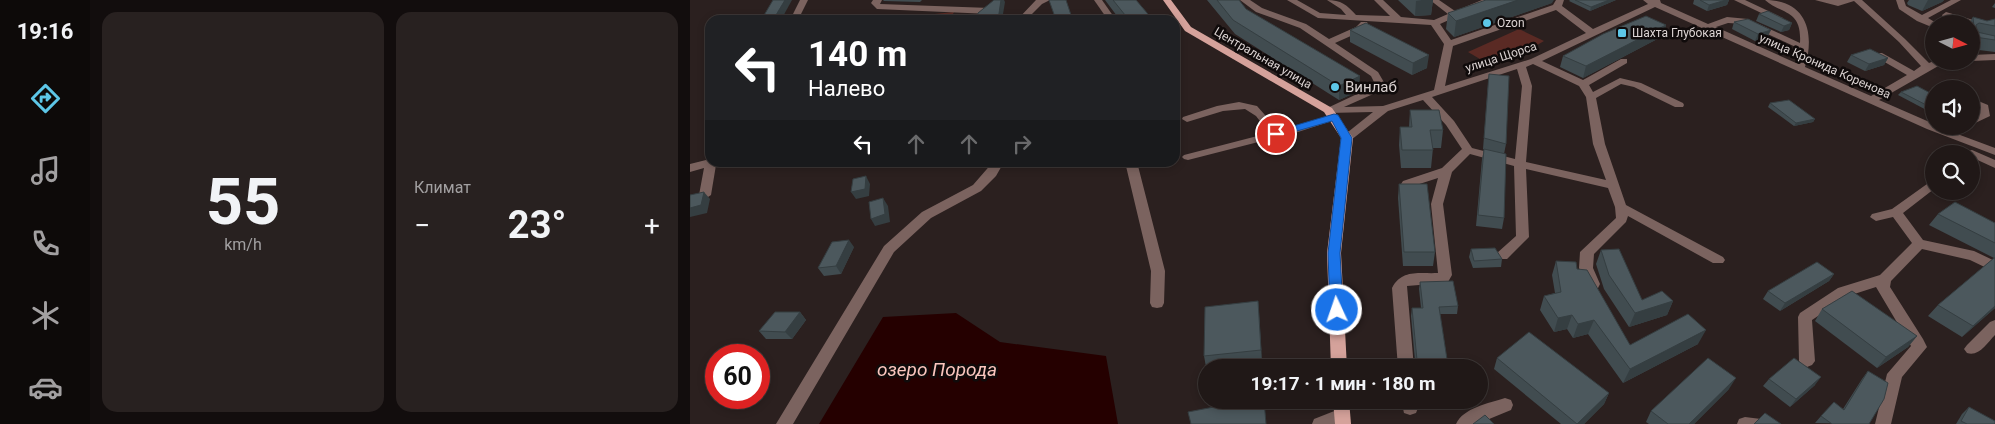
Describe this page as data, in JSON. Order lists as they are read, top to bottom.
{
  "streets": {
    "main road": ["Центральная улица"],
    "street": ["улица Щорса", "улица Кронида Коренова"]
  },
  "crossings": [
    ["улица Щорса", "улица Кронида Коренова"]
  ],
  "water": ["озеро Порода"],
  "places": {
    "other": ["Ozon", "Винлаб"],
    "transit": ["Шахта Глубокая"]
  },
  "north": "right",
  "page": {
    "tabs": "19:16",
    "tile": [
      ["55", "km/h"],
      "Климат"
    ],
    "turn": ["140 m", "Налево"],
    "heat": ["−", "23°", "+"],
    "limit": "60",
    "trip": "19:17 · 1 мин · 180 m"
  }
}
